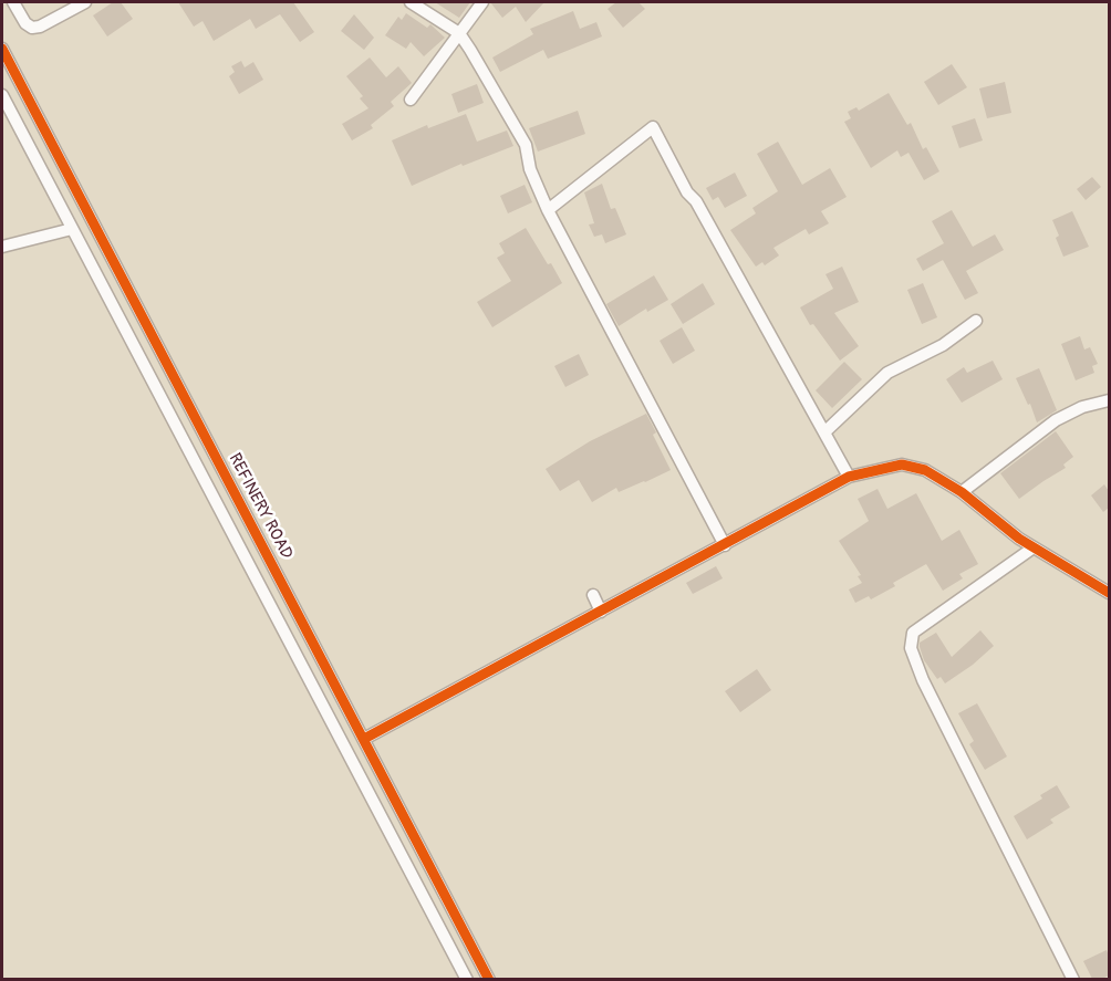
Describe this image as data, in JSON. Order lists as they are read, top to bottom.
{
  "streets": {
    "street": ["REFINERY ROAD"]
  }
}
